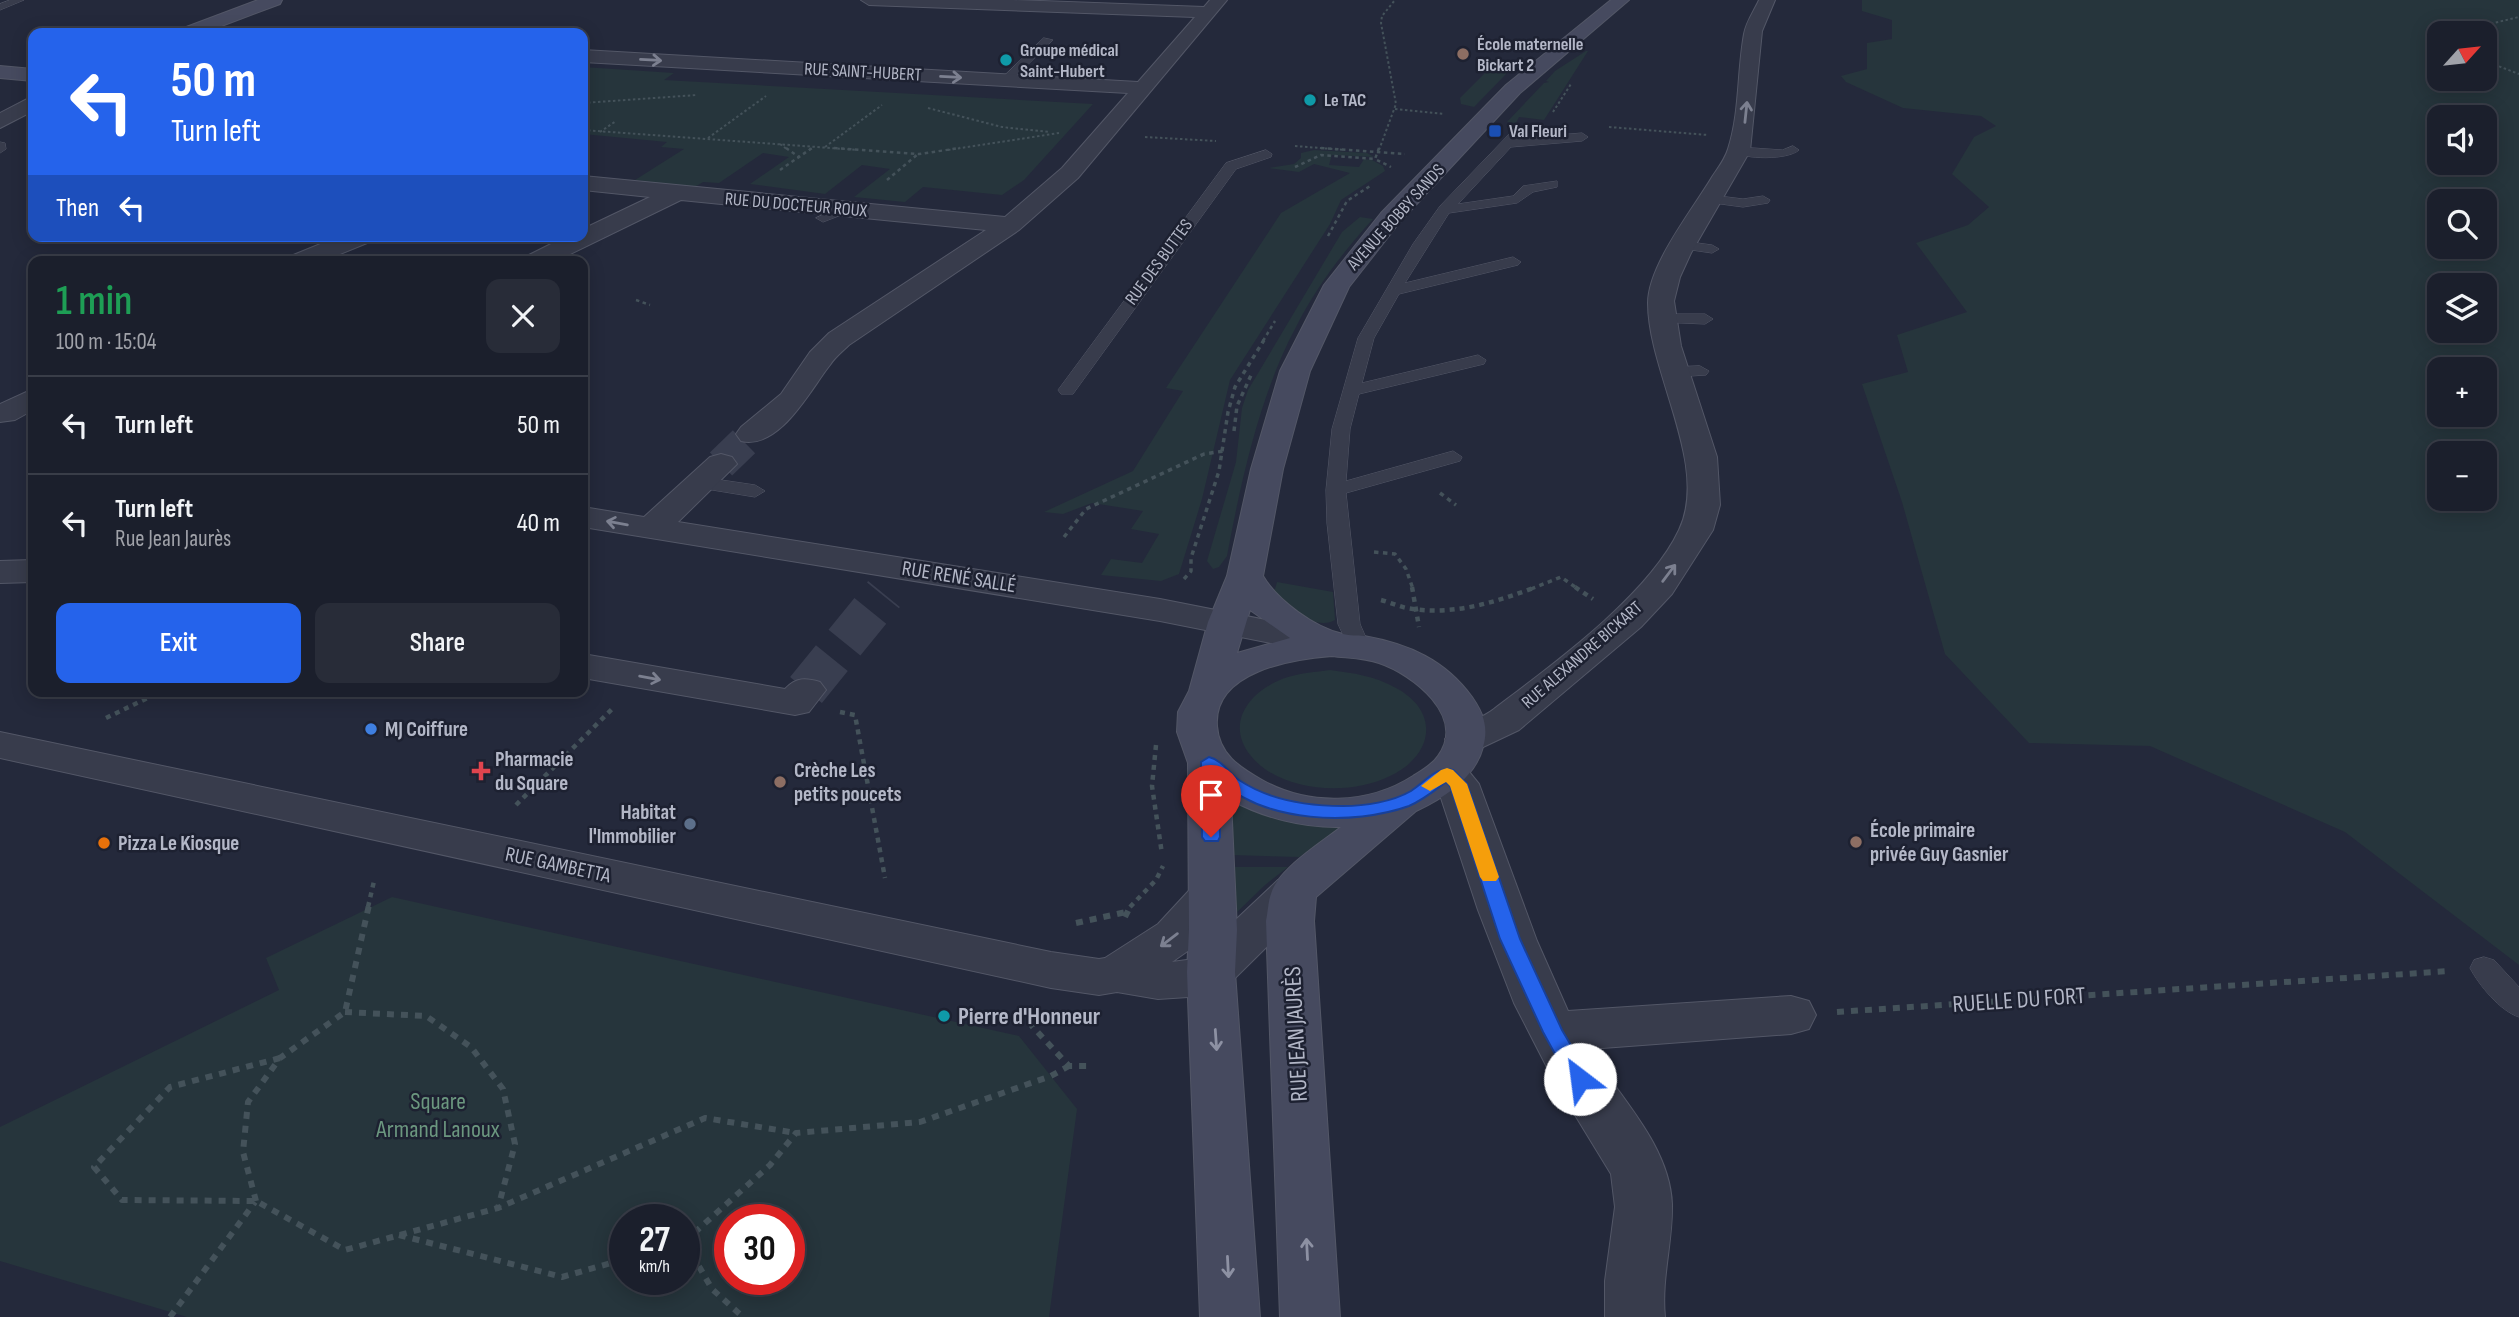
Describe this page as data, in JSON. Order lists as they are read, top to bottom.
{
  "streets": {
    "main road": ["AVENUE BOBBY SANDS", "RUE JEAN JAURÈS"],
    "street": [
      "RUE SAINT-HUBERT",
      "RUE DU DOCTEUR ROUX",
      "RUE RENÉ SALLÉ",
      "RUE ALEXANDRE BICKART",
      "RUE GAMBETTA"
    ],
    "lane": ["RUE DES BUTTES"],
    "path": ["RUELLE DU FORT"]
  },
  "crossings": [
    ["AVENUE BOBBY SANDS", "RUE RENÉ SALLÉ"],
    ["AVENUE BOBBY SANDS", "RUE ALEXANDRE BICKART"],
    ["RUE RENÉ SALLÉ", "RUE ALEXANDRE BICKART"]
  ],
  "one_way": ["RUE ALEXANDRE BICKART"],
  "parks": ["Square Armand Lanoux"],
  "places": {
    "other": [
      "École maternelle Bickart 2",
      "Groupe médical Saint-Hubert",
      "Le TAC",
      "MJ Coiffure",
      "Crèche Les petits poucets",
      "Habitat l'Immobilier",
      "École primaire privée Guy Gasnier",
      "Pizza Le Kiosque",
      "Pierre d'Honneur"
    ],
    "transit": ["Val Fleuri"],
    "health": ["Pharmacie du Square"]
  },
  "north": "top right",
  "page": {
    "map_buttons": ["+", "−"],
    "turn": ["50 m", "Turn left"],
    "then": "Then",
    "heading": ["1 min", "100 m · 15:04"],
    "list": [
      {
        "name": "Turn left",
        "value": "50 m"
      },
      {
        "name": "Turn left",
        "note": "Rue Jean Jaurès",
        "value": "40 m"
      }
    ],
    "buttons": ["Exit", "Share"],
    "speed": "27 km/h",
    "limit": "30"
  }
}
